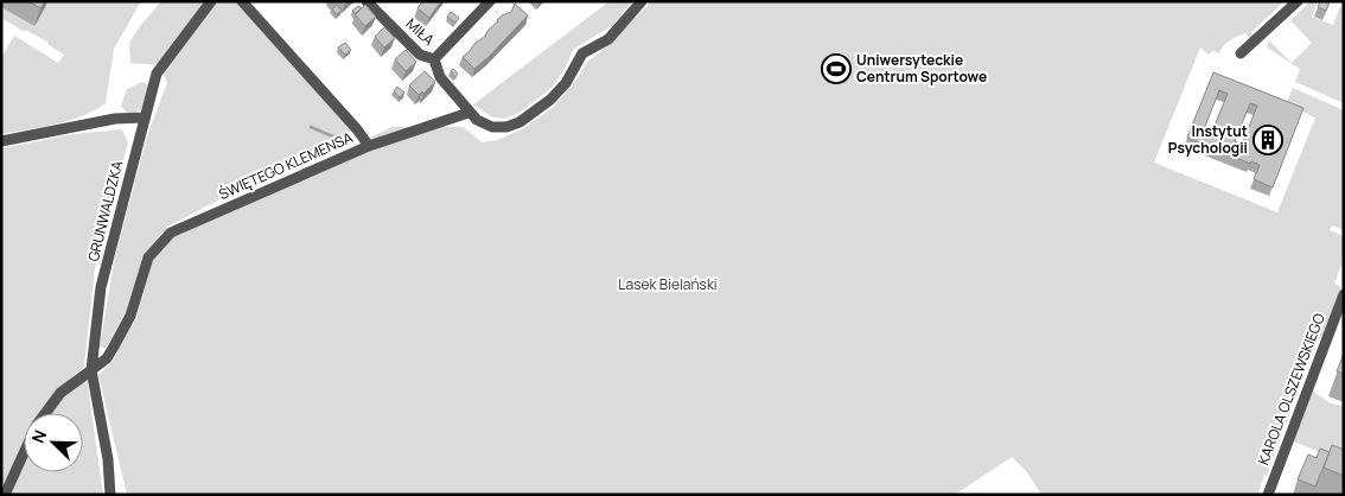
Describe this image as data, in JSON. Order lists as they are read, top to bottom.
{
  "streets": {
    "street": [
      "MIŁA",
      "ŚWIĘTEGO KLEMENSA",
      "GRUNWALDZKA",
      "KAROLA OLSZEWSKIEGO"
    ]
  },
  "crossings": [
    ["MIŁA", "ŚWIĘTEGO KLEMENSA"],
    ["ŚWIĘTEGO KLEMENSA", "GRUNWALDZKA"]
  ],
  "parks": ["Lasek Bielański"],
  "places": {
    "sports": ["Uniwersyteckie Centrum Sportowe"],
    "building": ["Instytut Psychologii"]
  },
  "north": "top left"
}
